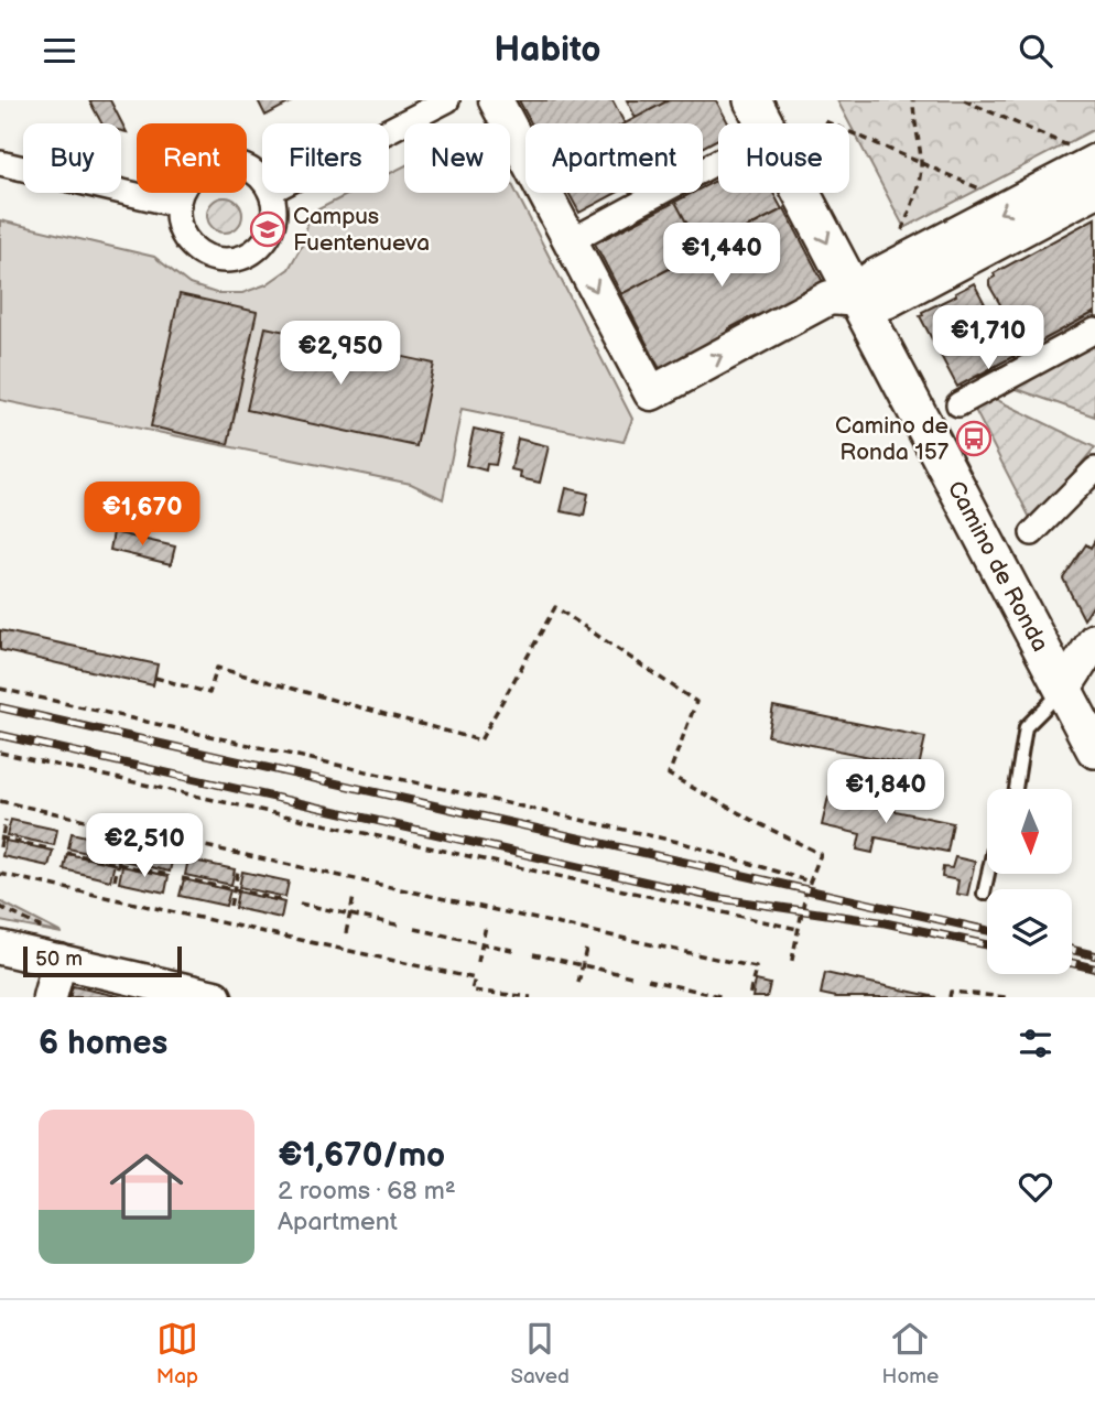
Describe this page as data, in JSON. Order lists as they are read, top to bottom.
{
  "streets": {
    "main road": ["Camino de Ronda"]
  },
  "places": {
    "school or university": ["Campus Fuentenueva"],
    "bus stop": ["Camino de Ronda 157"]
  },
  "scale_bar": "50 m",
  "north": "bottom",
  "page": {
    "header": "Habito",
    "chip": [
      "Buy",
      "Rent",
      "Filters",
      "New",
      "Apartment",
      "House"
    ],
    "price": [
      "€1,440",
      "€1,710",
      "€2,950",
      "€1,670",
      "€1,840",
      "€2,510"
    ],
    "scale": "50 m",
    "heading": "6 homes",
    "list": [
      {
        "name": "€1,670/mo",
        "note": "2 rooms · 68 m² · Apartment"
      }
    ],
    "tabs": ["Map", "Saved", "Home"]
  }
}
